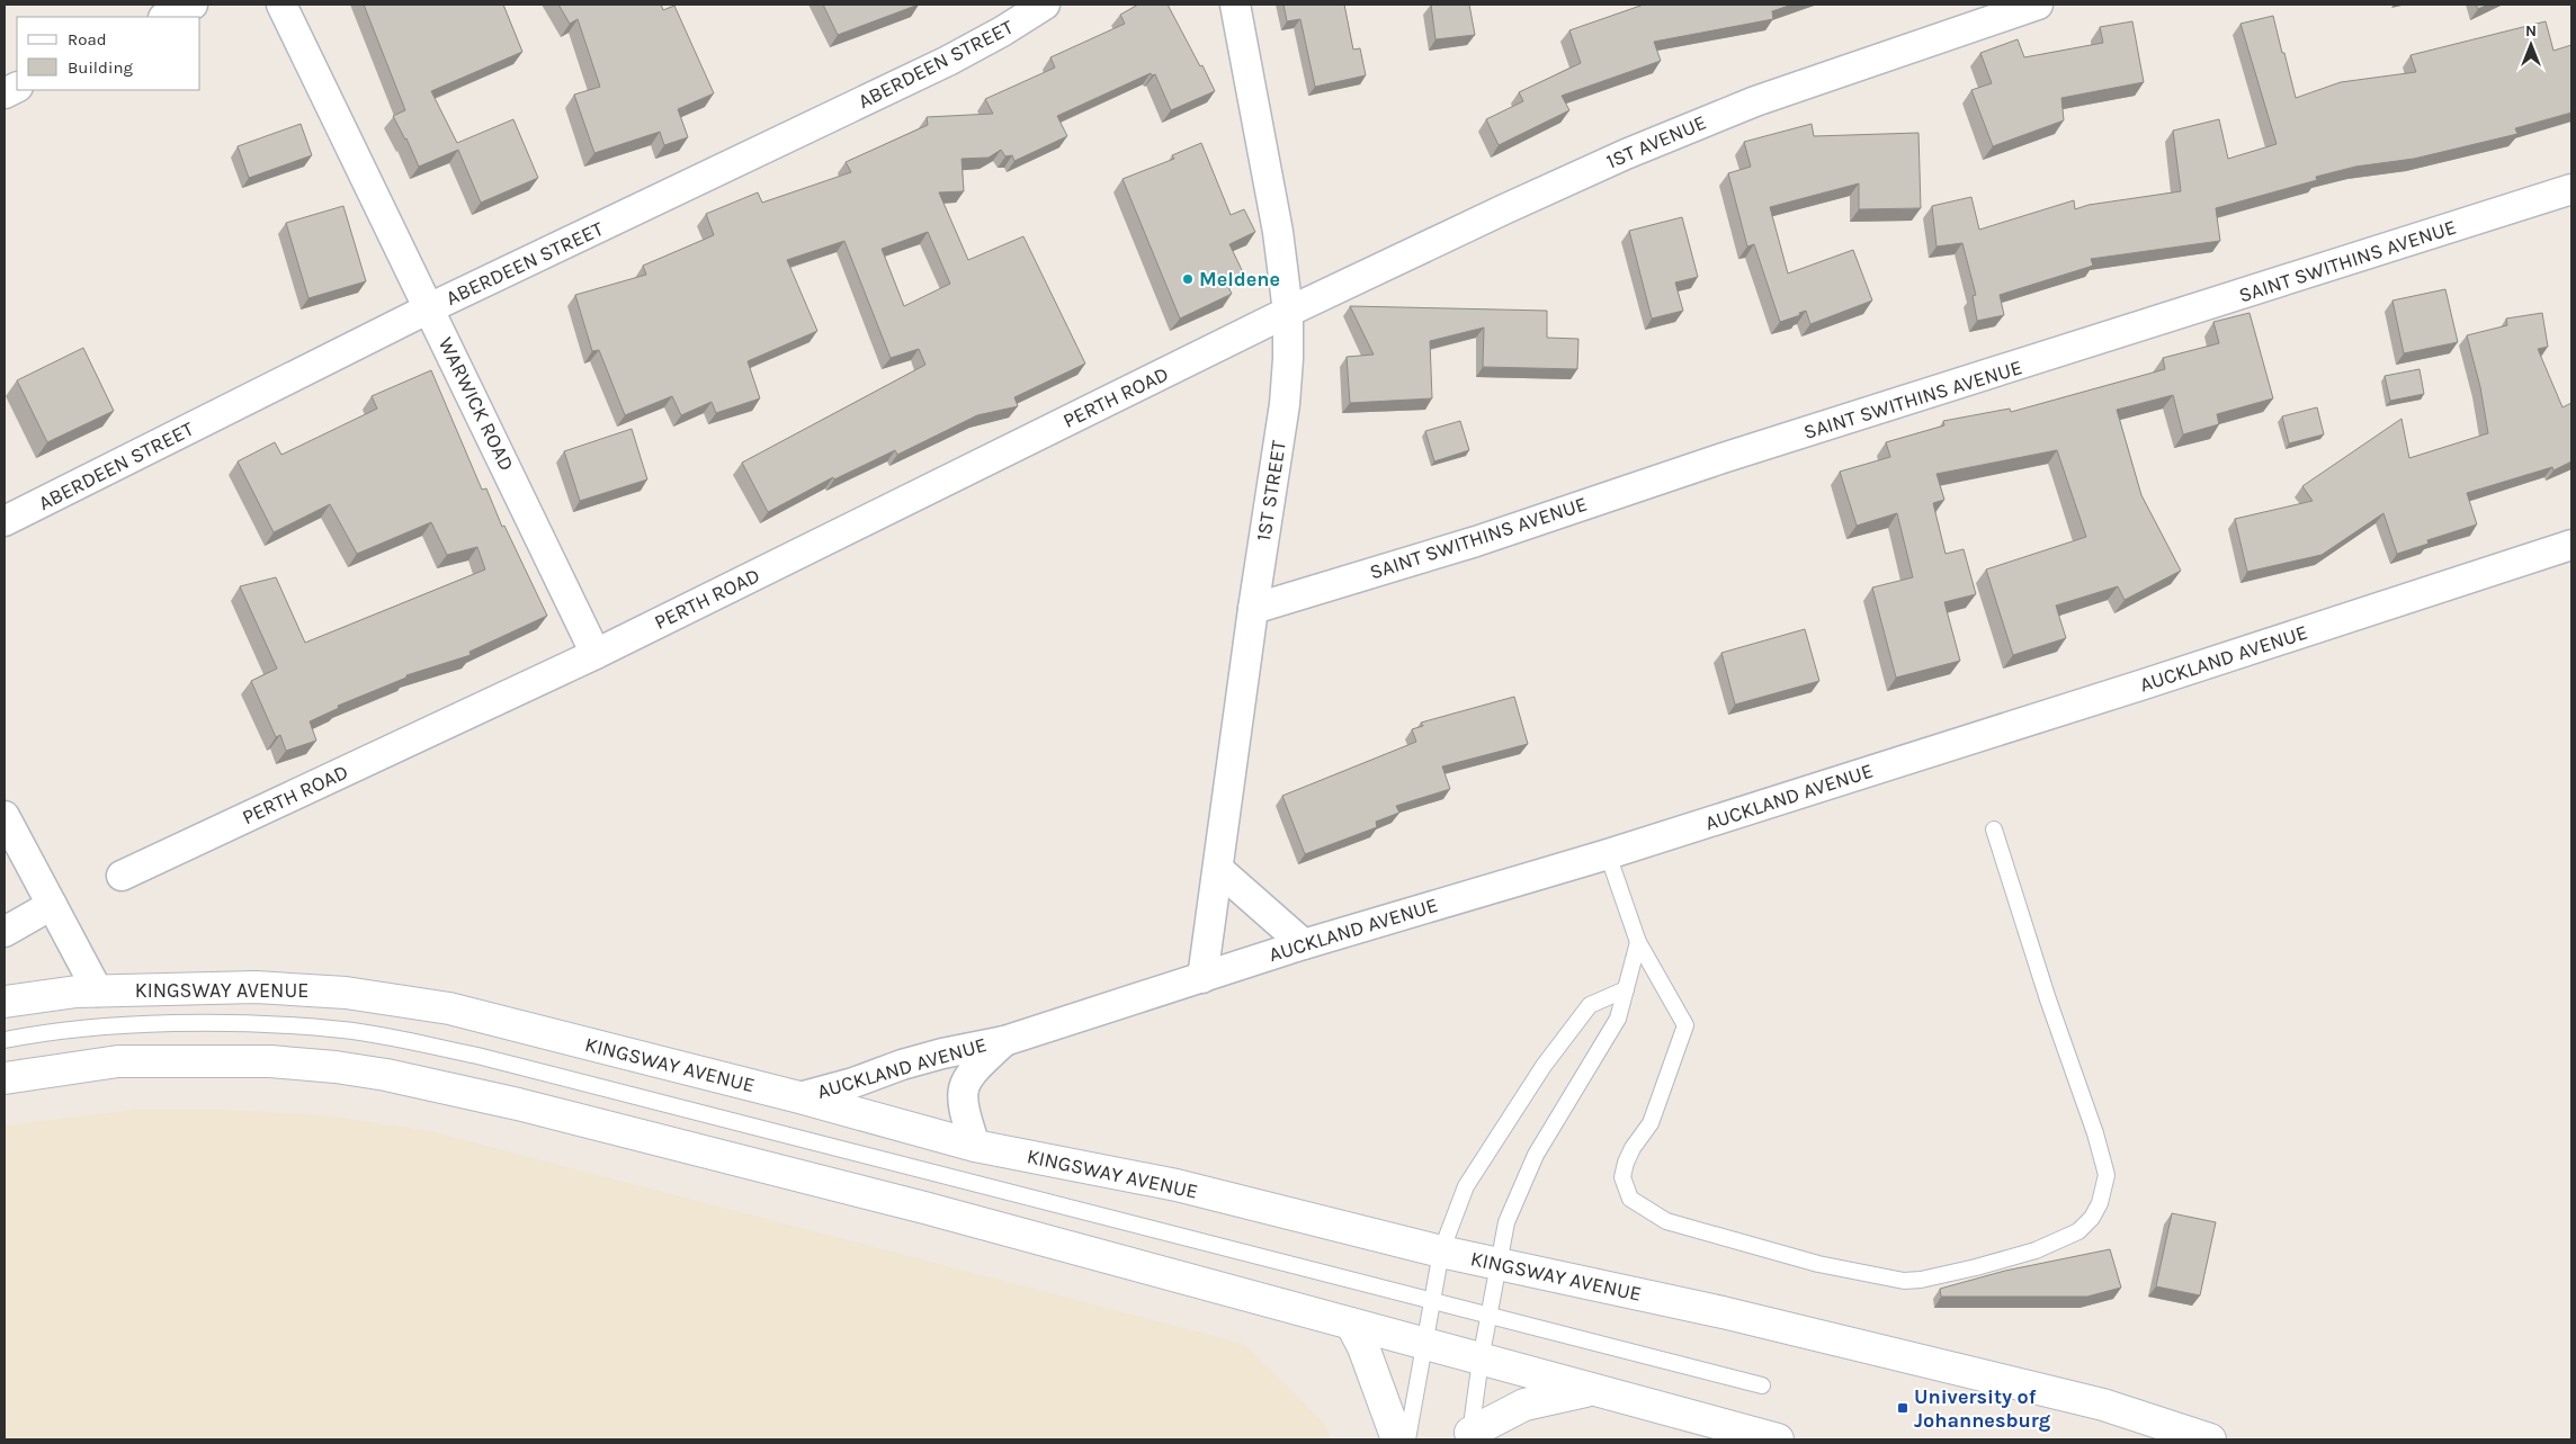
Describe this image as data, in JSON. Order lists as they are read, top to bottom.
{
  "streets": {
    "main road": ["KINGSWAY AVENUE"],
    "street": [
      "ABERDEEN STREET",
      "1ST AVENUE",
      "SAINT SWITHINS AVENUE",
      "PERTH ROAD",
      "WARWICK ROAD",
      "1ST STREET",
      "AUCKLAND AVENUE"
    ]
  },
  "crossings": [
    ["ABERDEEN STREET", "WARWICK ROAD"],
    ["1ST AVENUE", "PERTH ROAD"],
    ["1ST AVENUE", "1ST STREET"],
    ["SAINT SWITHINS AVENUE", "1ST STREET"],
    ["PERTH ROAD", "WARWICK ROAD"],
    ["PERTH ROAD", "1ST STREET"],
    ["1ST STREET", "AUCKLAND AVENUE"],
    ["AUCKLAND AVENUE", "KINGSWAY AVENUE"]
  ],
  "places": {
    "other": ["Meldene"],
    "transit": ["University of Johannesburg"]
  },
  "legend": ["Road", "Building"],
  "north": "top"
}
